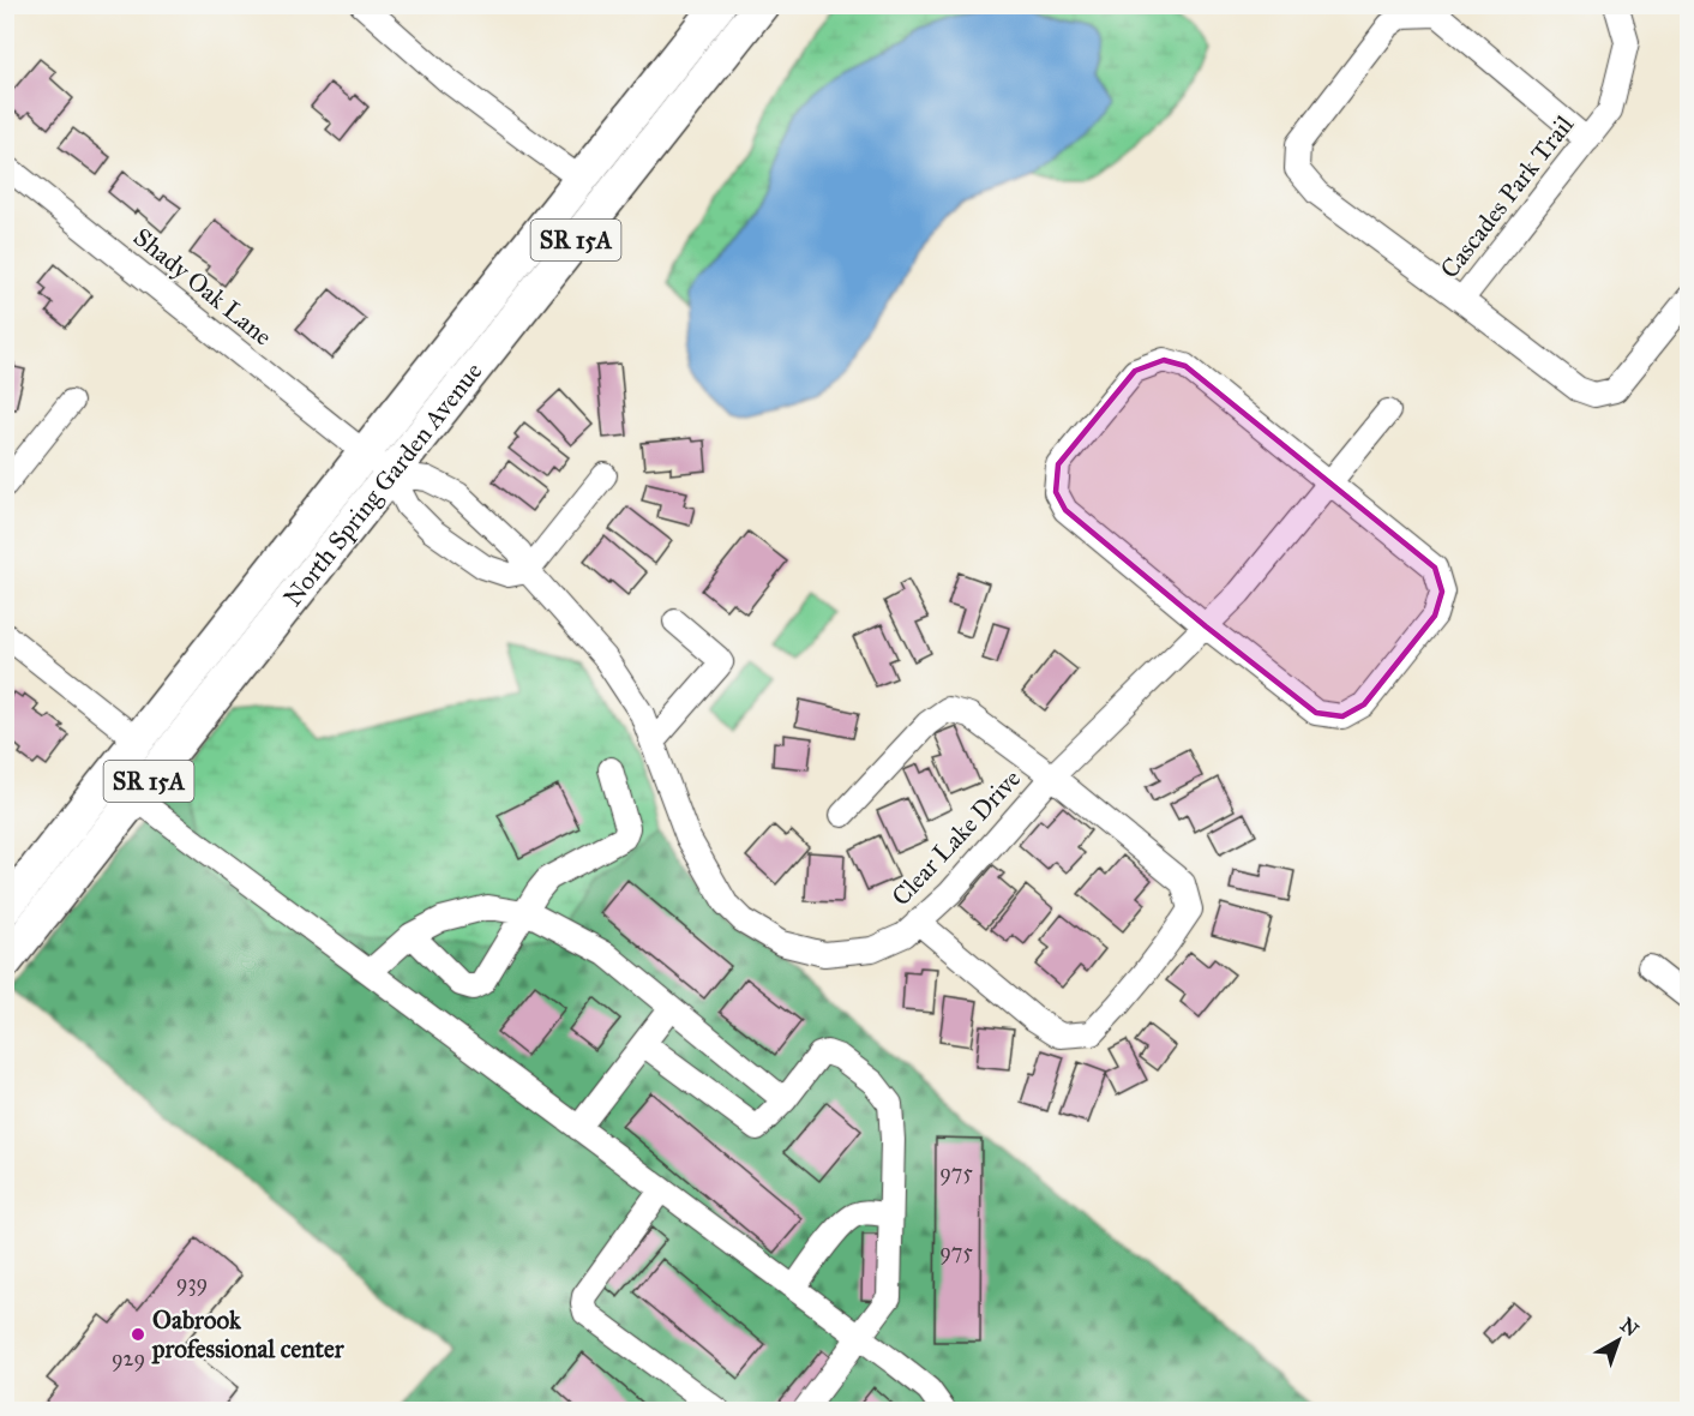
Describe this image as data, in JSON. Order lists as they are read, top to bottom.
{
  "streets": {
    "highway": ["SR 15A", "North Spring Garden Avenue"],
    "street": ["Cascades Park Trail", "Shady Oak Lane", "Clear Lake Drive"]
  },
  "crossings": [
    ["Shady Oak Lane", "North Spring Garden Avenue"],
    ["North Spring Garden Avenue", "Clear Lake Drive"]
  ],
  "places": ["Oabrook professional center"],
  "house_numbers": [
    "975",
    "975",
    "939",
    "929"
  ],
  "north": "top right"
}
